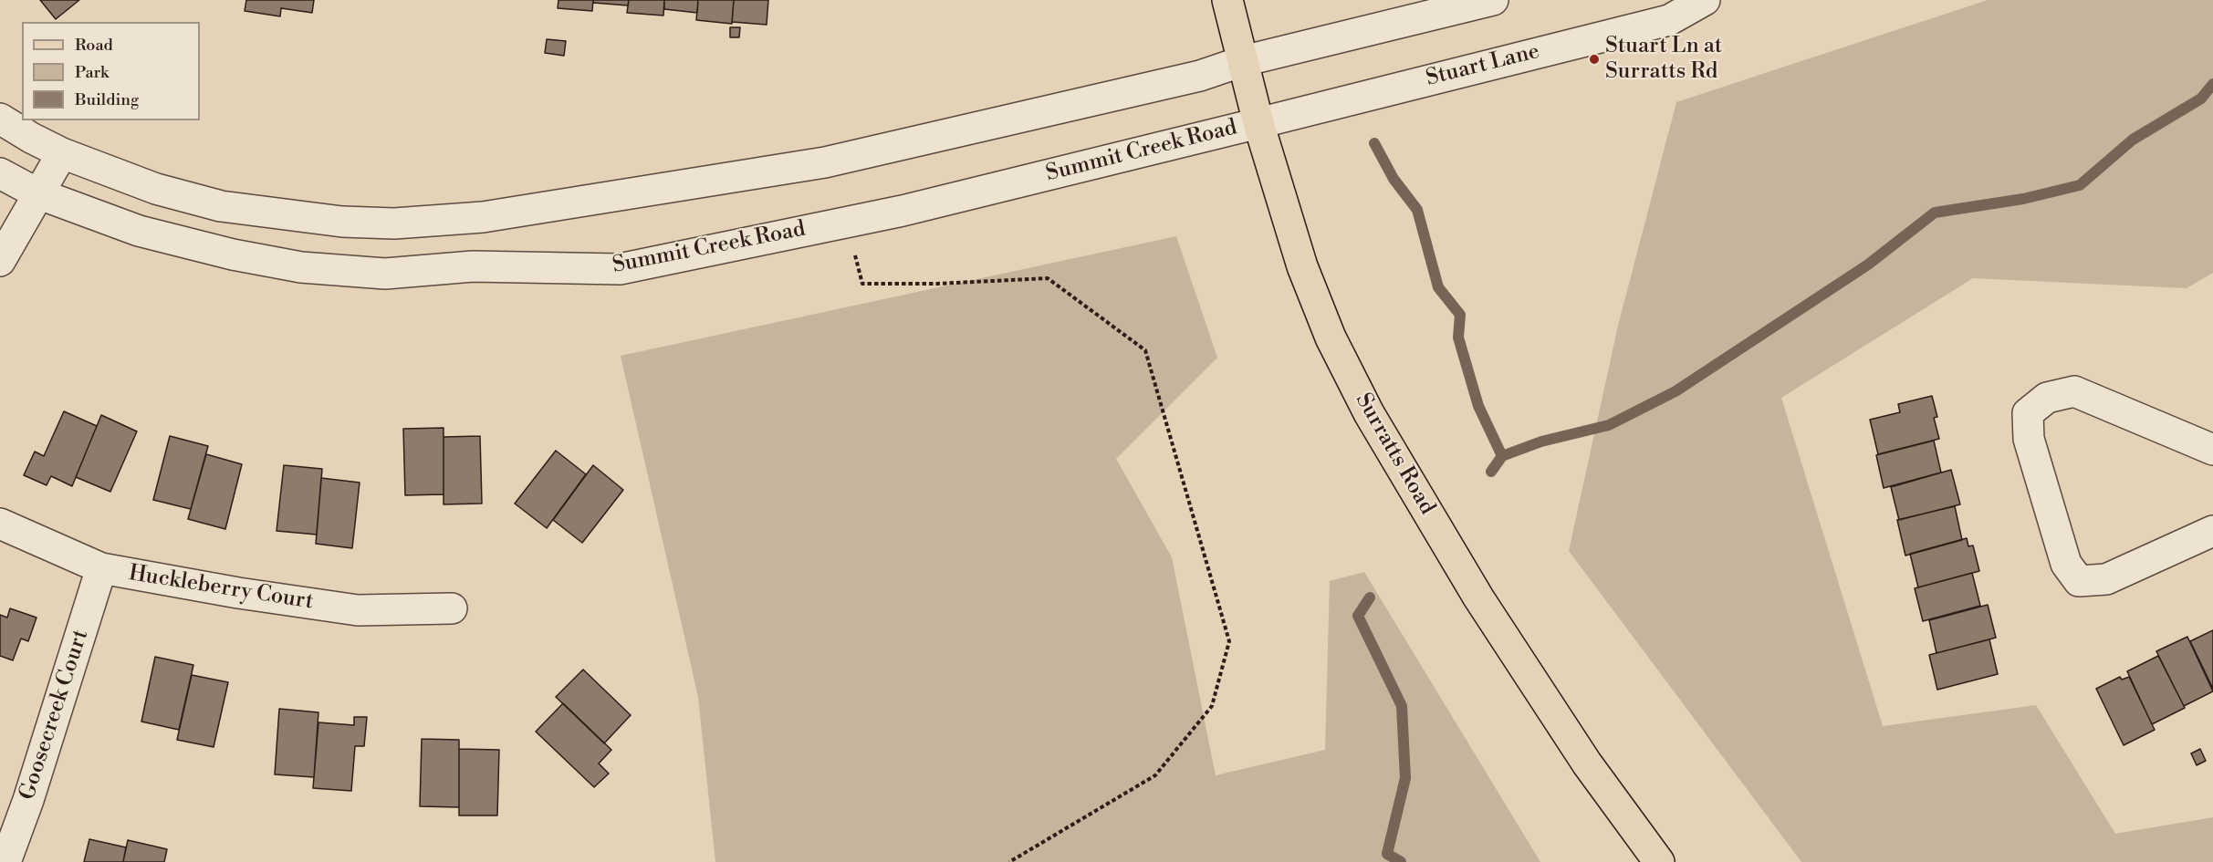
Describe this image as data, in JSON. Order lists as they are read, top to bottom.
{
  "streets": {
    "main road": ["Surratts Road"],
    "street": [
      "Stuart Lane",
      "Summit Creek Road",
      "Huckleberry Court",
      "Goosecreek Court"
    ]
  },
  "crossings": [
    ["Stuart Lane", "Summit Creek Road"],
    ["Stuart Lane", "Surratts Road"],
    ["Summit Creek Road", "Surratts Road"],
    ["Huckleberry Court", "Goosecreek Court"]
  ],
  "places": ["Stuart Ln at Surratts Rd"],
  "legend": ["Road", "Park", "Building"]
}
